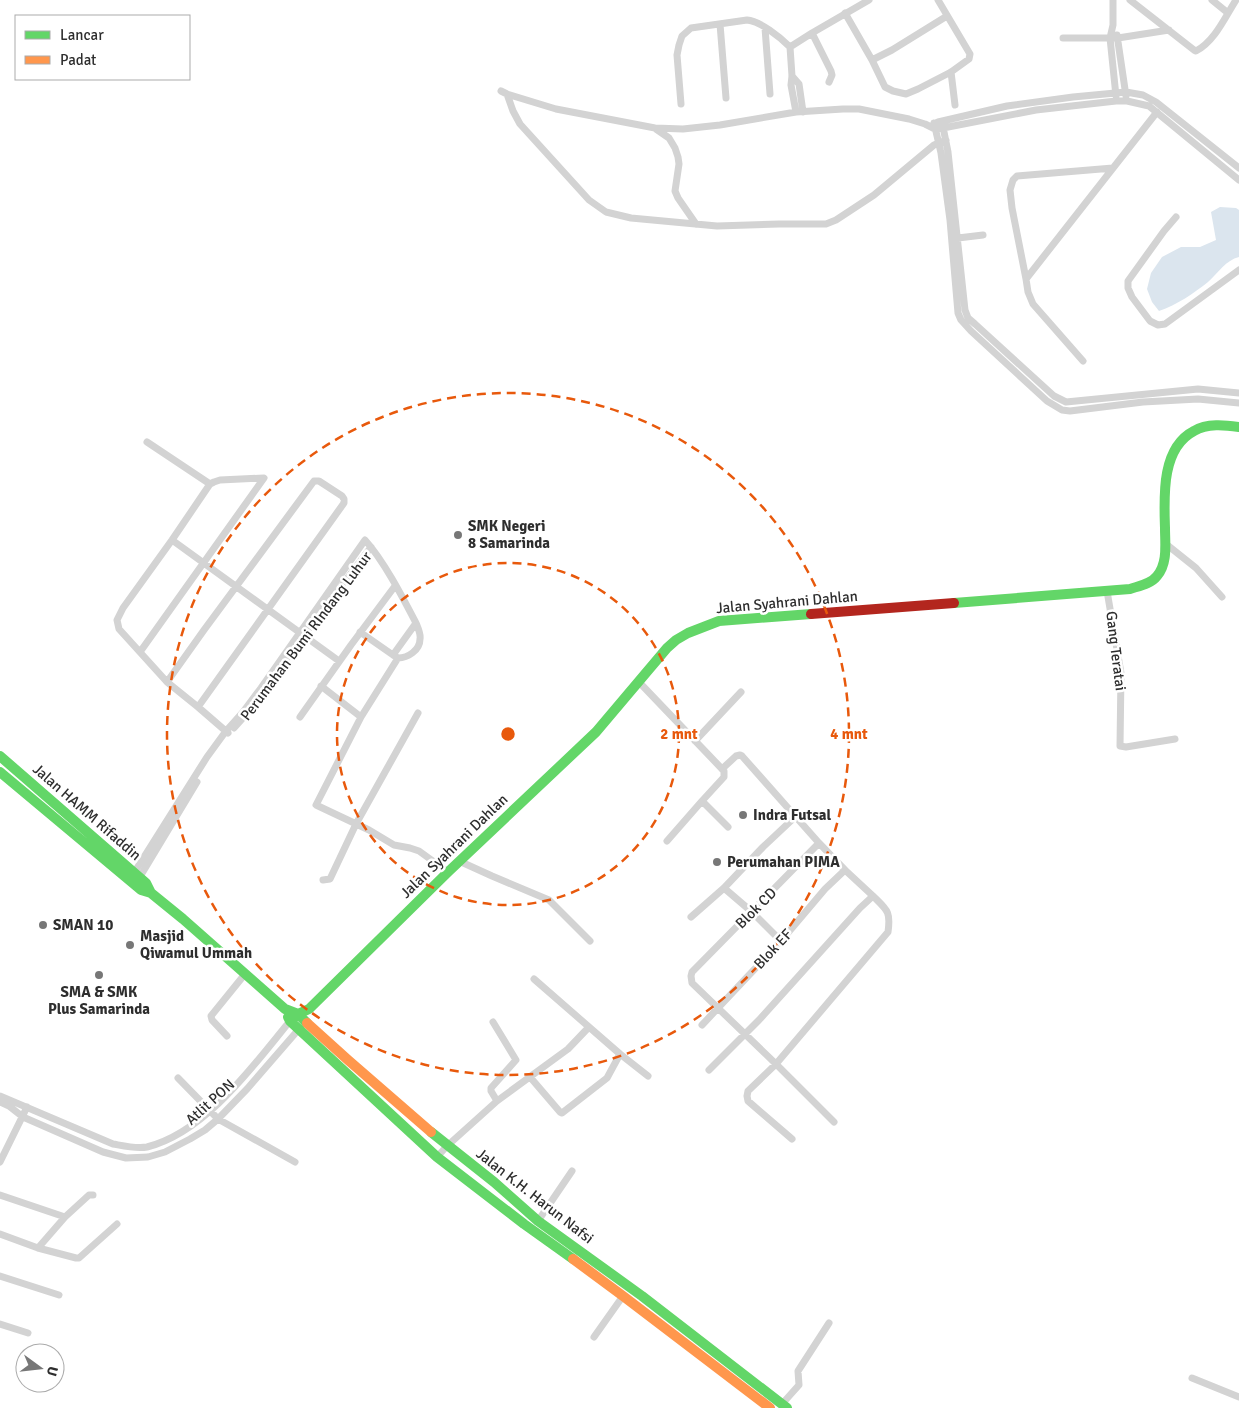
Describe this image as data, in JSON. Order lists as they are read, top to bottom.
{
  "streets": {
    "main road": ["Jalan Syahrani Dahlan", "Jalan HAMM Rifaddin", "Jalan K.H. Harun Nafsi"],
    "street": [
      "Perumahan Bumi RIndang Luhur",
      "Gang Teratai",
      "Blok CD",
      "Blok EF",
      "Atlit PON"
    ]
  },
  "crossings": [
    ["Jalan Syahrani Dahlan", "Gang Teratai"],
    ["Jalan Syahrani Dahlan", "Jalan HAMM Rifaddin"],
    ["Jalan Syahrani Dahlan", "Atlit PON"],
    ["Jalan Syahrani Dahlan", "Jalan K.H. Harun Nafsi"],
    ["Perumahan Bumi RIndang Luhur", "Jalan HAMM Rifaddin"],
    ["Jalan HAMM Rifaddin", "Atlit PON"],
    ["Jalan HAMM Rifaddin", "Jalan K.H. Harun Nafsi"],
    ["Blok CD", "Blok EF"],
    ["Atlit PON", "Jalan K.H. Harun Nafsi"]
  ],
  "places": [
    "SMK Negeri 8 Samarinda",
    "Indra Futsal",
    "Perumahan PIMA",
    "SMAN 10",
    "Masjid Qiwamul Ummah",
    "SMA & SMK Plus Samarinda"
  ],
  "legend": ["Lancar", "Padat"],
  "north": "right",
  "rings": ["2 mnt", "4 mnt"]
}
